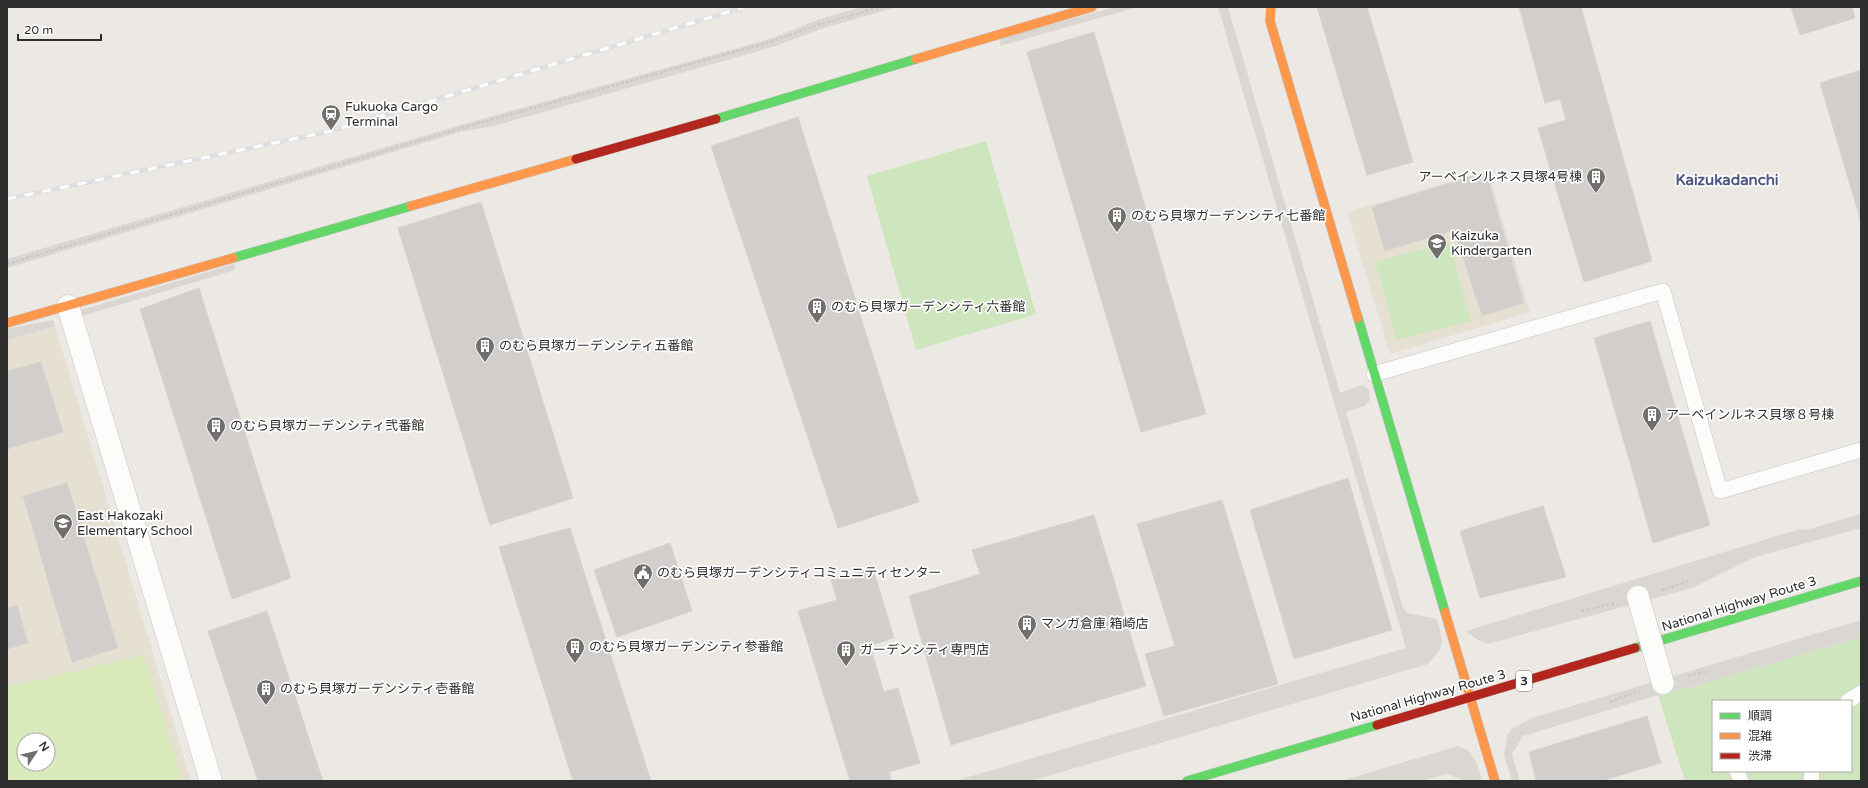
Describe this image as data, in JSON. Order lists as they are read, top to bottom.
{
  "streets": {
    "main road": ["National Highway Route 3", "3"]
  },
  "districts": ["Kaizukadanchi"],
  "places": {
    "station": ["Fukuoka Cargo Terminal"],
    "building": [
      "アーベインルネス貝塚4号棟",
      "のむら貝塚ガーデンシティ七番館",
      "のむら貝塚ガーデンシティ六番館",
      "のむら貝塚ガーデンシティ五番館",
      "アーベインルネス貝塚８号棟",
      "のむら貝塚ガーデンシティ弐番館",
      "マンガ倉庫 箱崎店",
      "のむら貝塚ガーデンシティ参番館",
      "ガーデンシティ専門店",
      "のむら貝塚ガーデンシティ壱番館"
    ],
    "school or university": ["Kaizuka Kindergarten", "East Hakozaki Elementary School"],
    "public building": ["のむら貝塚ガーデンシティコミュニティセンター"]
  },
  "legend": ["順調", "混雑", "渋滞"],
  "scale_bar": "20 m",
  "north": "top right"
}
